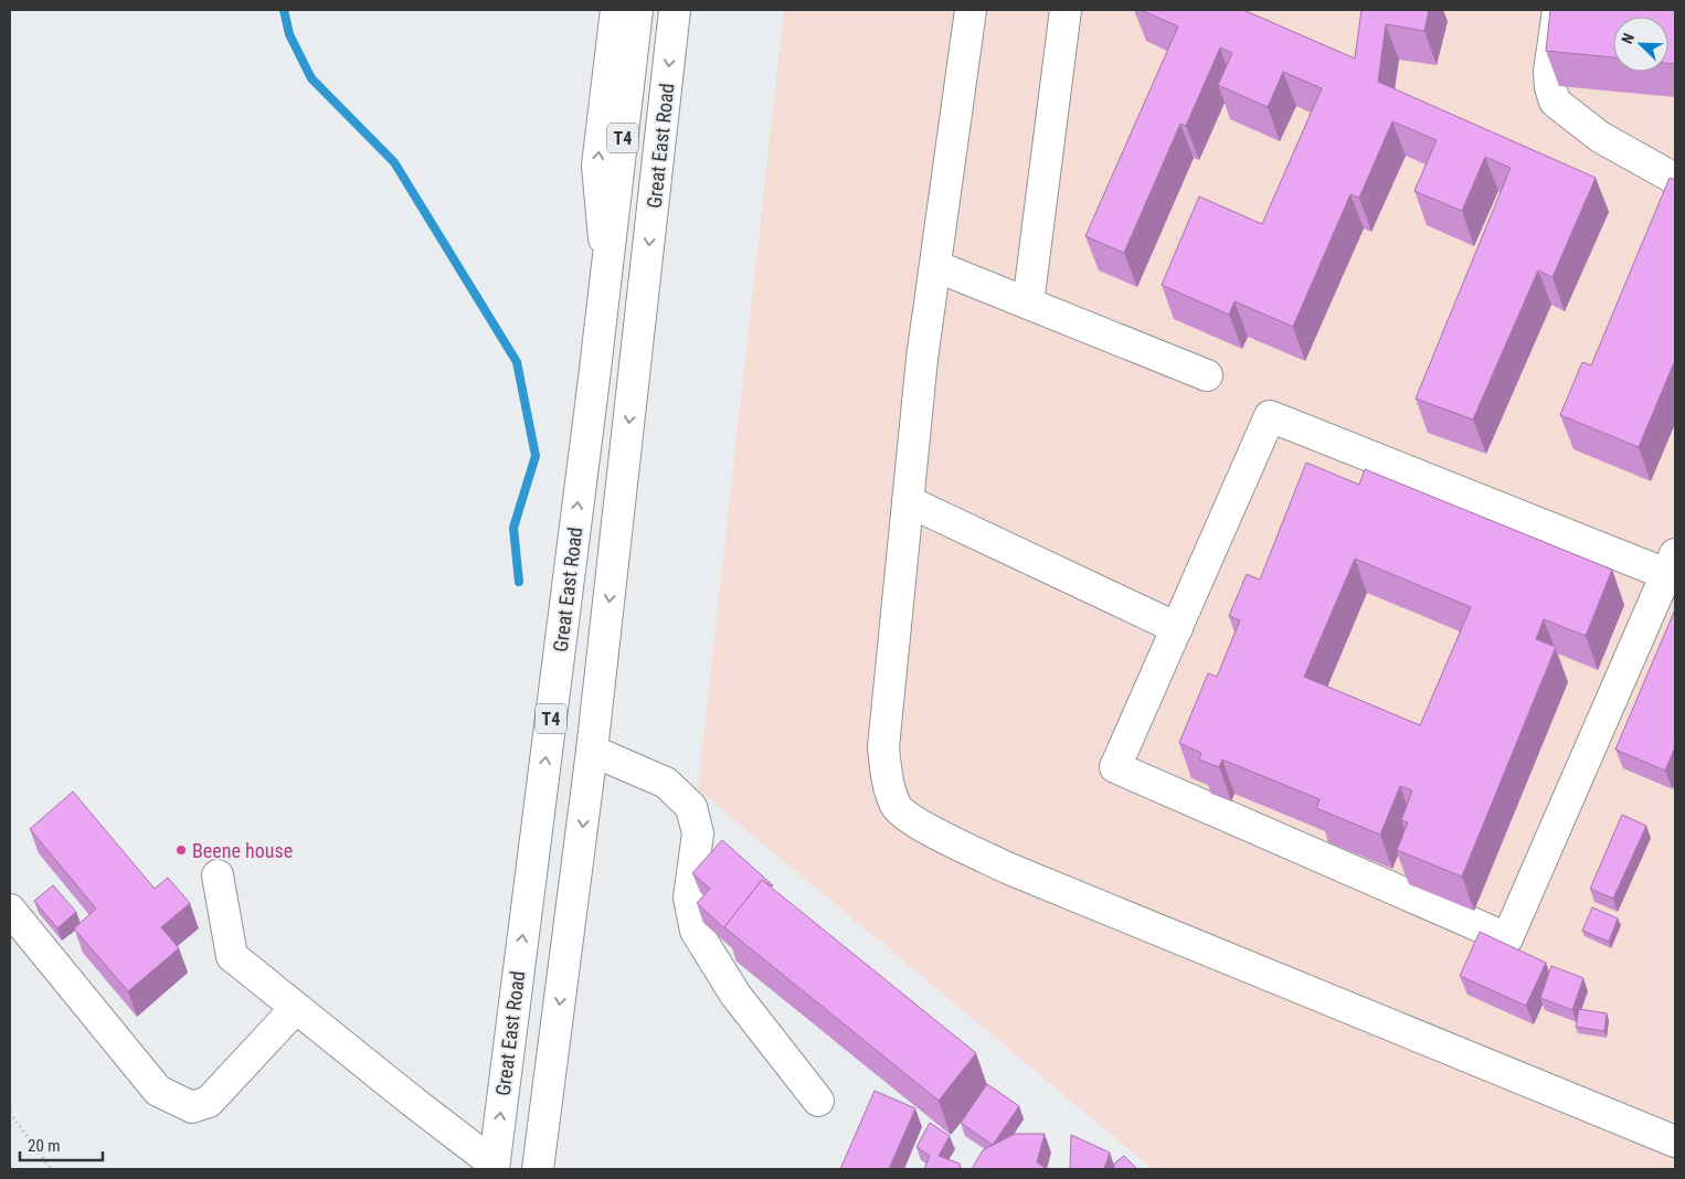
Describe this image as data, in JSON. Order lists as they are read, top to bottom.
{
  "streets": {
    "main road": ["T4", "Great East Road"]
  },
  "places": ["Beene house"],
  "scale_bar": "20 m",
  "north": "top left"
}
